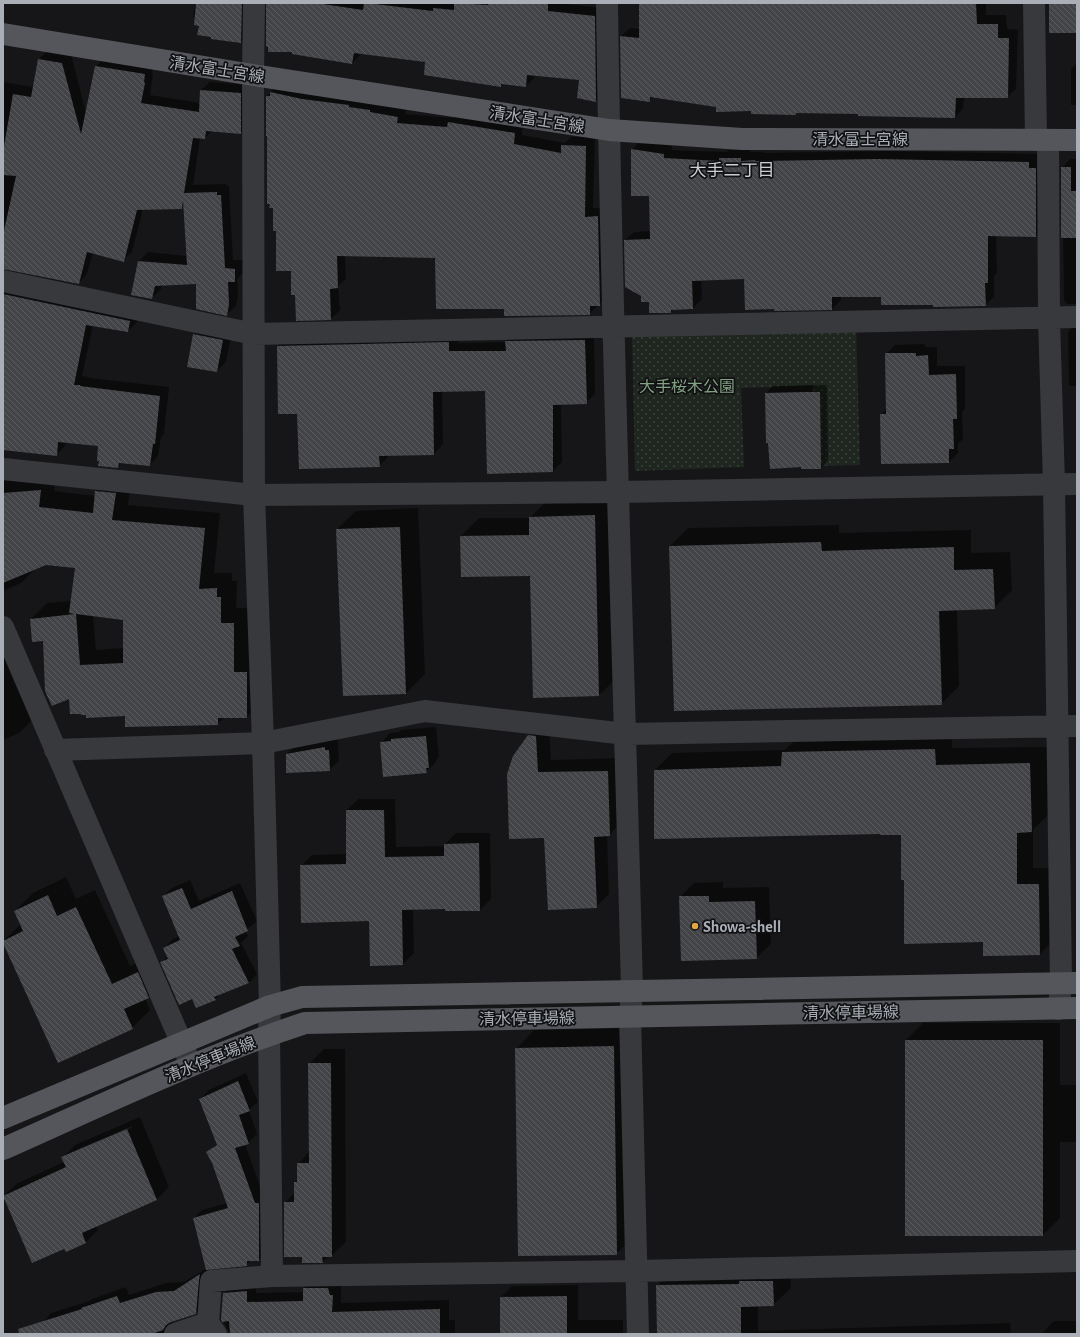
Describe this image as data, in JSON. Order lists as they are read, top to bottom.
{
  "streets": {
    "main road": ["清水富士宮線", "清水停車場線"]
  },
  "districts": ["大手二丁目"],
  "parks": ["大手桜木公園"],
  "places": ["Showa-shell"]
}
